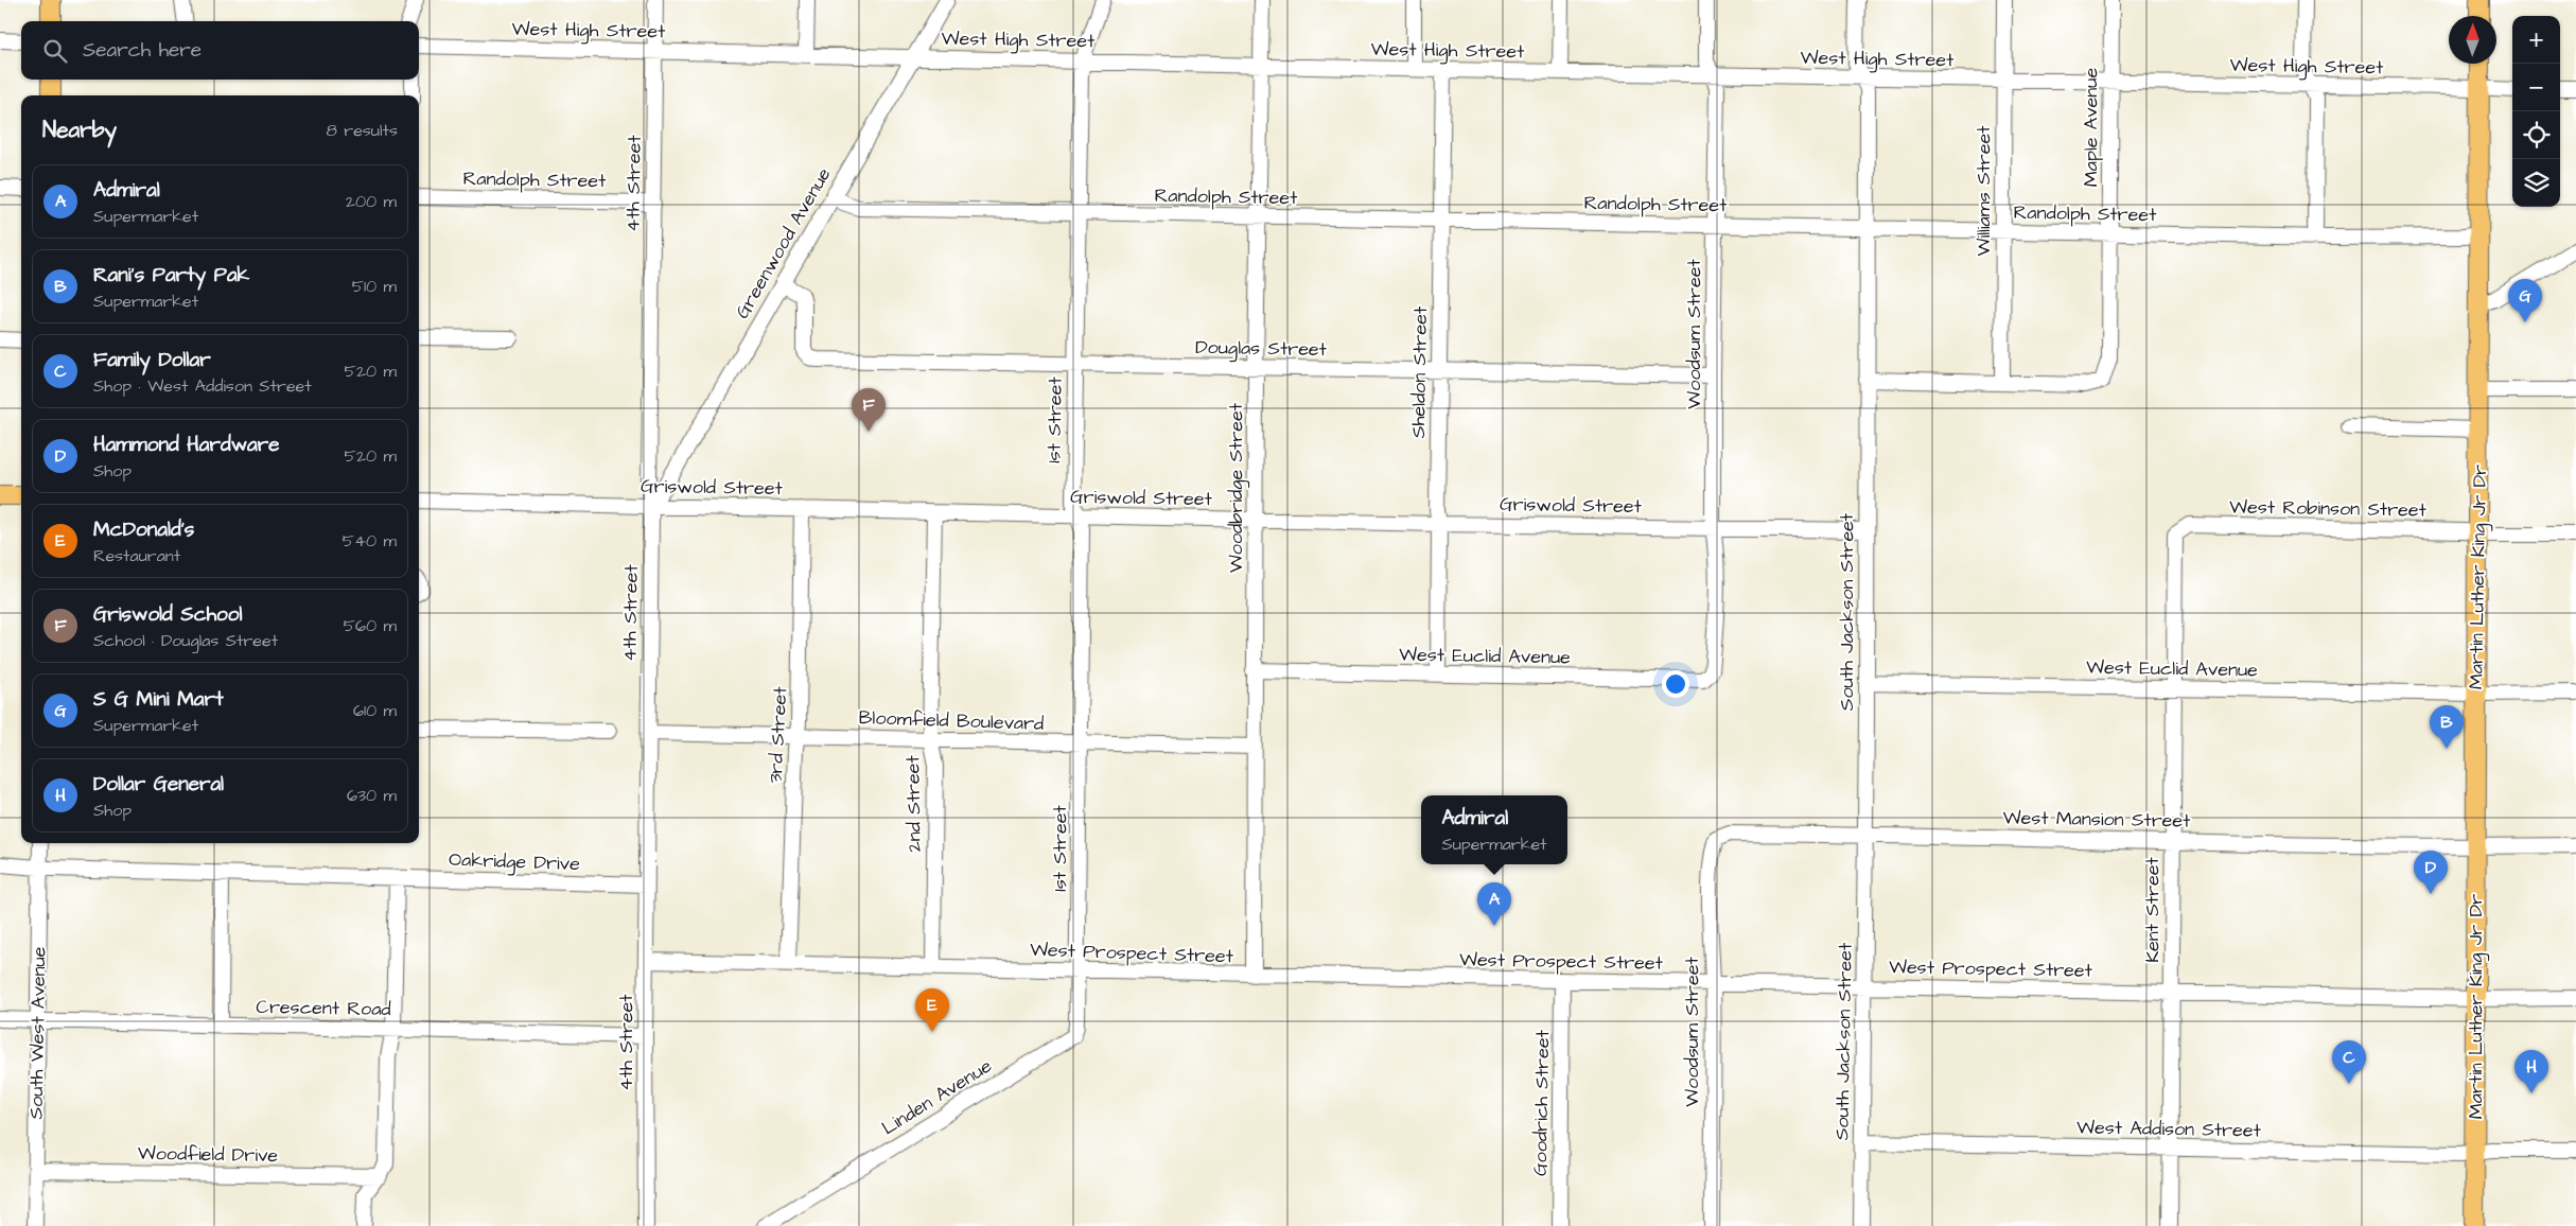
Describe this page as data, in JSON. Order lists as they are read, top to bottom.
{
  "streets": {
    "main road": ["Martin Luther King Jr Dr"],
    "street": [
      "West High Street",
      "Maple Avenue",
      "Randolph Street",
      "4th Street",
      "Williams Street",
      "Greenwood Avenue",
      "Woodsum Street",
      "Douglas Street",
      "Sheldon Street",
      "1st Street",
      "Griswold Street",
      "Woodbridge Street",
      "West Robinson Street",
      "South Jackson Street",
      "West Euclid Avenue",
      "Bloomfield Boulevard",
      "3rd Street",
      "2nd Street",
      "West Mansion Street",
      "Oakridge Drive",
      "Kent Street",
      "West Prospect Street",
      "Crescent Road",
      "South West Avenue",
      "Linden Avenue",
      "Goodrich Street",
      "West Addison Street",
      "Woodfield Drive"
    ]
  },
  "crossings": [
    ["West High Street", "Maple Avenue"],
    ["West High Street", "4th Street"],
    ["West High Street", "Williams Street"],
    ["West High Street", "Greenwood Avenue"],
    ["West High Street", "Woodsum Street"],
    ["West High Street", "Sheldon Street"],
    ["West High Street", "1st Street"],
    ["West High Street", "Woodbridge Street"],
    ["West High Street", "Martin Luther King Jr Dr"],
    ["West High Street", "South Jackson Street"],
    ["Maple Avenue", "Randolph Street"],
    ["Maple Avenue", "Williams Street"],
    ["Randolph Street", "4th Street"],
    ["Randolph Street", "Williams Street"],
    ["Randolph Street", "Greenwood Avenue"],
    ["Randolph Street", "Woodsum Street"],
    ["Randolph Street", "Sheldon Street"],
    ["Randolph Street", "1st Street"],
    ["Randolph Street", "Woodbridge Street"],
    ["Randolph Street", "Martin Luther King Jr Dr"],
    ["Randolph Street", "South Jackson Street"],
    ["4th Street", "Greenwood Avenue"],
    ["4th Street", "Griswold Street"],
    ["4th Street", "Bloomfield Boulevard"],
    ["4th Street", "Oakridge Drive"],
    ["4th Street", "West Prospect Street"],
    ["4th Street", "Crescent Road"],
    ["Greenwood Avenue", "Douglas Street"],
    ["Greenwood Avenue", "Griswold Street"],
    ["Woodsum Street", "Douglas Street"],
    ["Woodsum Street", "Griswold Street"],
    ["Woodsum Street", "West Euclid Avenue"],
    ["Woodsum Street", "West Mansion Street"],
    ["Woodsum Street", "West Prospect Street"],
    ["Douglas Street", "Sheldon Street"],
    ["Douglas Street", "1st Street"],
    ["Douglas Street", "Woodbridge Street"],
    ["Sheldon Street", "Griswold Street"],
    ["Sheldon Street", "West Euclid Avenue"],
    ["1st Street", "Griswold Street"],
    ["1st Street", "Bloomfield Boulevard"],
    ["1st Street", "West Prospect Street"],
    ["1st Street", "Linden Avenue"],
    ["Griswold Street", "Woodbridge Street"],
    ["Griswold Street", "South Jackson Street"],
    ["Griswold Street", "3rd Street"],
    ["Griswold Street", "2nd Street"],
    ["Woodbridge Street", "West Euclid Avenue"],
    ["Woodbridge Street", "Bloomfield Boulevard"],
    ["Woodbridge Street", "West Prospect Street"],
    ["West Robinson Street", "Martin Luther King Jr Dr"],
    ["West Robinson Street", "Kent Street"],
    ["Martin Luther King Jr Dr", "West Euclid Avenue"],
    ["Martin Luther King Jr Dr", "West Mansion Street"],
    ["Martin Luther King Jr Dr", "West Prospect Street"],
    ["Martin Luther King Jr Dr", "West Addison Street"],
    ["South Jackson Street", "West Euclid Avenue"],
    ["South Jackson Street", "West Mansion Street"],
    ["South Jackson Street", "West Prospect Street"],
    ["South Jackson Street", "West Addison Street"],
    ["West Euclid Avenue", "Kent Street"],
    ["Bloomfield Boulevard", "3rd Street"],
    ["Bloomfield Boulevard", "2nd Street"],
    ["3rd Street", "West Prospect Street"],
    ["2nd Street", "West Prospect Street"],
    ["West Mansion Street", "Kent Street"],
    ["Oakridge Drive", "South West Avenue"],
    ["Kent Street", "West Prospect Street"],
    ["Kent Street", "West Addison Street"],
    ["West Prospect Street", "Linden Avenue"],
    ["West Prospect Street", "Goodrich Street"],
    ["Crescent Road", "South West Avenue"],
    ["South West Avenue", "Woodfield Drive"]
  ],
  "north": "top",
  "page": {
    "map_buttons": ["+", "−"],
    "search": "Search here",
    "heading": ["Nearby", "8 results"],
    "list": [
      {
        "mark": "A",
        "name": "Admiral",
        "note": "Supermarket",
        "value": "200 m"
      },
      {
        "mark": "B",
        "name": "Rani's Party Pak",
        "note": "Supermarket",
        "value": "510 m"
      },
      {
        "mark": "C",
        "name": "Family Dollar",
        "note": "Shop · West Addison Street",
        "value": "520 m"
      },
      {
        "mark": "D",
        "name": "Hammond Hardware",
        "note": "Shop",
        "value": "520 m"
      },
      {
        "mark": "E",
        "name": "McDonald's",
        "note": "Restaurant",
        "value": "540 m"
      },
      {
        "mark": "F",
        "name": "Griswold School",
        "note": "School · Douglas Street",
        "value": "560 m"
      },
      {
        "mark": "G",
        "name": "S G Mini Mart",
        "note": "Supermarket",
        "value": "610 m"
      },
      {
        "mark": "H",
        "name": "Dollar General",
        "note": "Shop",
        "value": "630 m"
      }
    ],
    "pins": [
      "G",
      "F",
      "B",
      "D",
      "A",
      "E",
      "C",
      "H"
    ],
    "popup": ["Admiral", "Supermarket"]
  }
}
